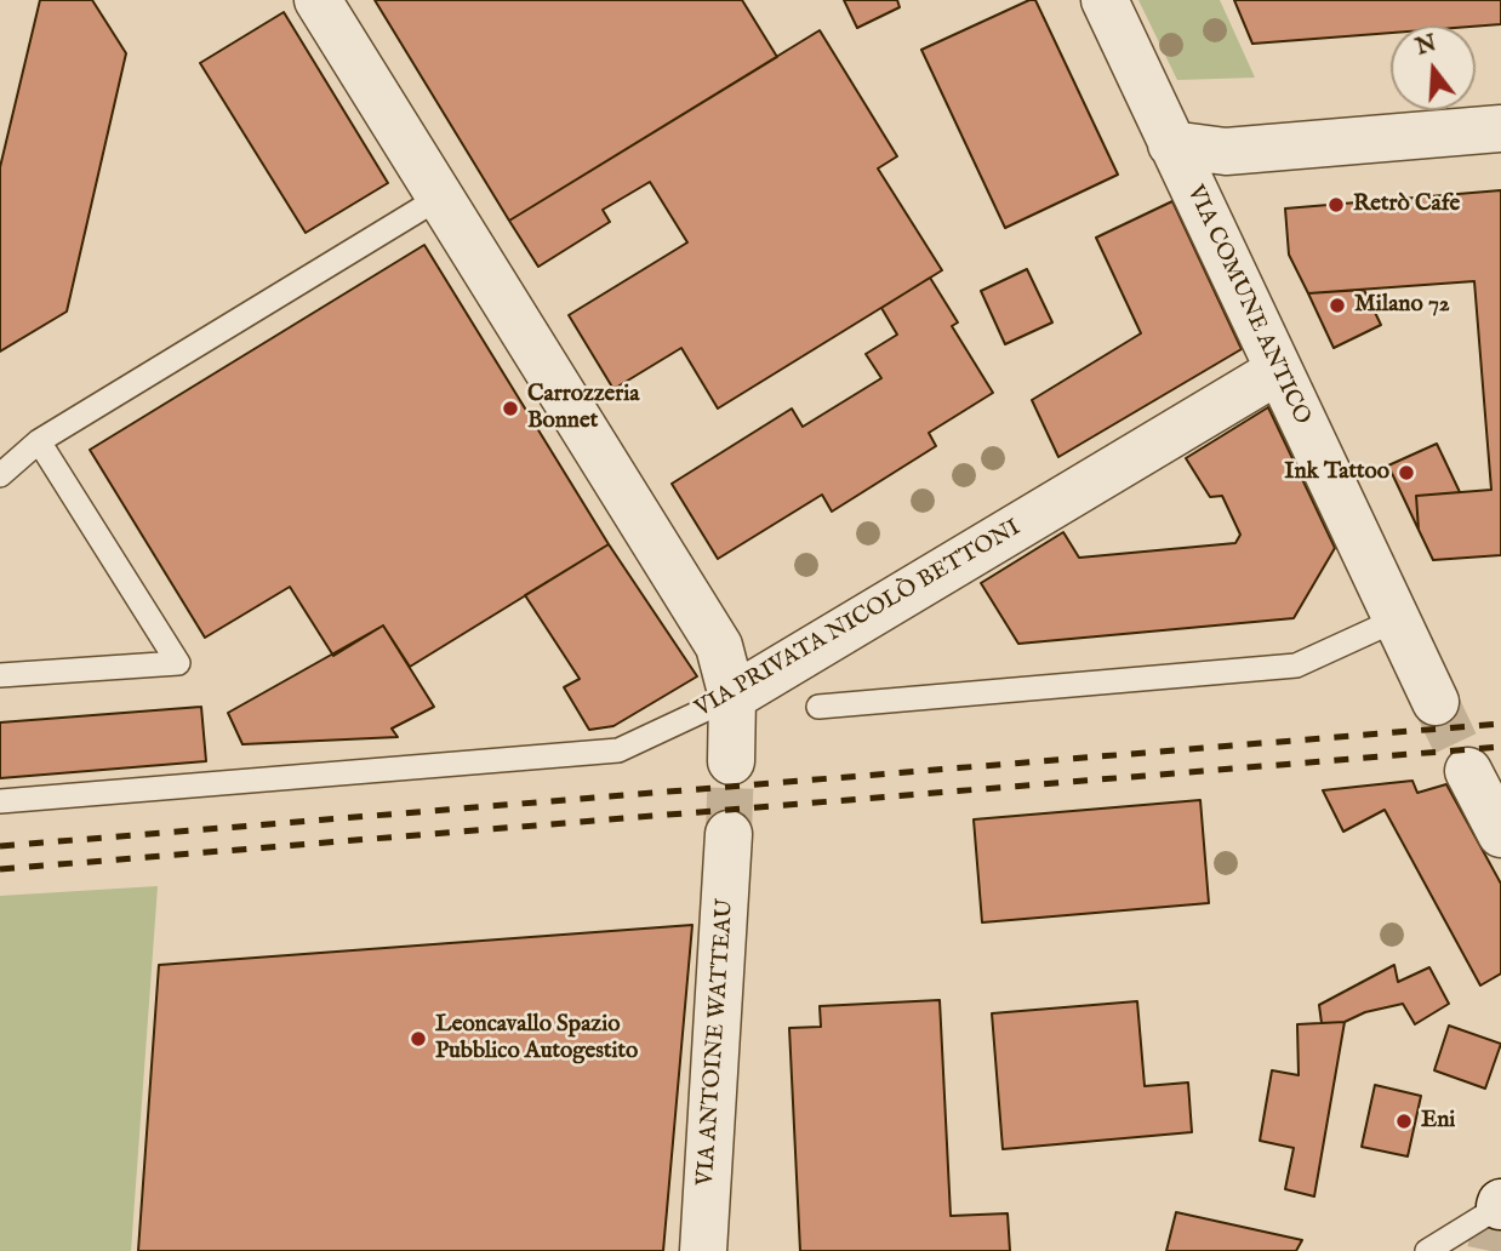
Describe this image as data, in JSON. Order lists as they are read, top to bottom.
{
  "streets": {
    "street": ["VIA COMUNE ANTICO", "VIA PRIVATA NICOLÒ BETTONI", "VIA ANTOINE WATTEAU"]
  },
  "crossings": [
    ["VIA COMUNE ANTICO", "VIA PRIVATA NICOLÒ BETTONI"]
  ],
  "places": [
    "Retrò Cafe",
    "Milano 72",
    "Carrozzeria Bonnet",
    "Ink Tattoo",
    "Leoncavallo Spazio Pubblico Autogestito",
    "Eni"
  ],
  "north": "top"
}
